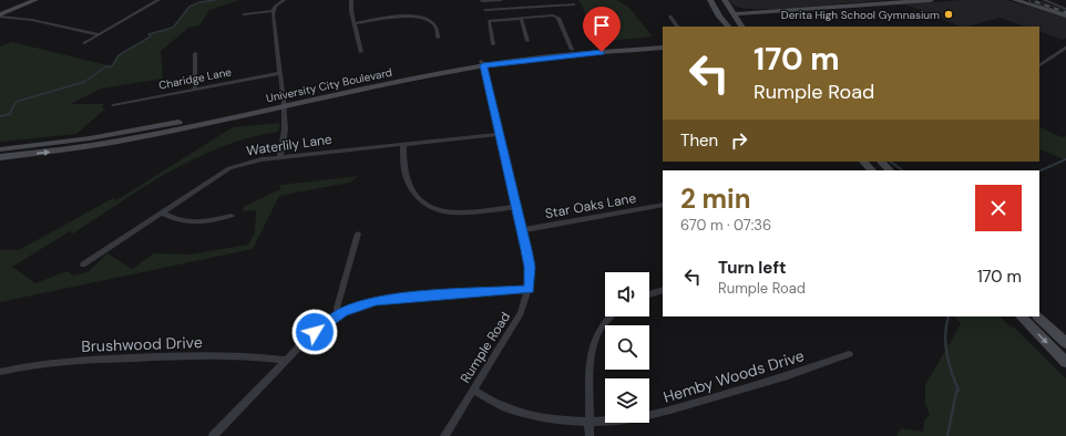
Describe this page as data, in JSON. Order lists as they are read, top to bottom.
{
  "streets": {
    "main road": ["University City Boulevard"],
    "street": [
      "Charidge Lane",
      "Waterlily Lane",
      "Star Oaks Lane",
      "Brushwood Drive",
      "Rumple Road",
      "Hemby Woods Drive"
    ]
  },
  "crossings": [
    ["University City Boulevard", "Rumple Road"],
    ["Waterlily Lane", "Rumple Road"],
    ["Star Oaks Lane", "Rumple Road"],
    ["Rumple Road", "Hemby Woods Drive"]
  ],
  "places": ["Derita High School Gymnasium"],
  "page": {
    "turn": ["170 m", "Rumple Road"],
    "then": "Then",
    "heading": ["2 min", "670 m · 07:36"],
    "list": [
      {
        "name": "Turn left",
        "note": "Rumple Road",
        "value": "170 m"
      }
    ]
  }
}
